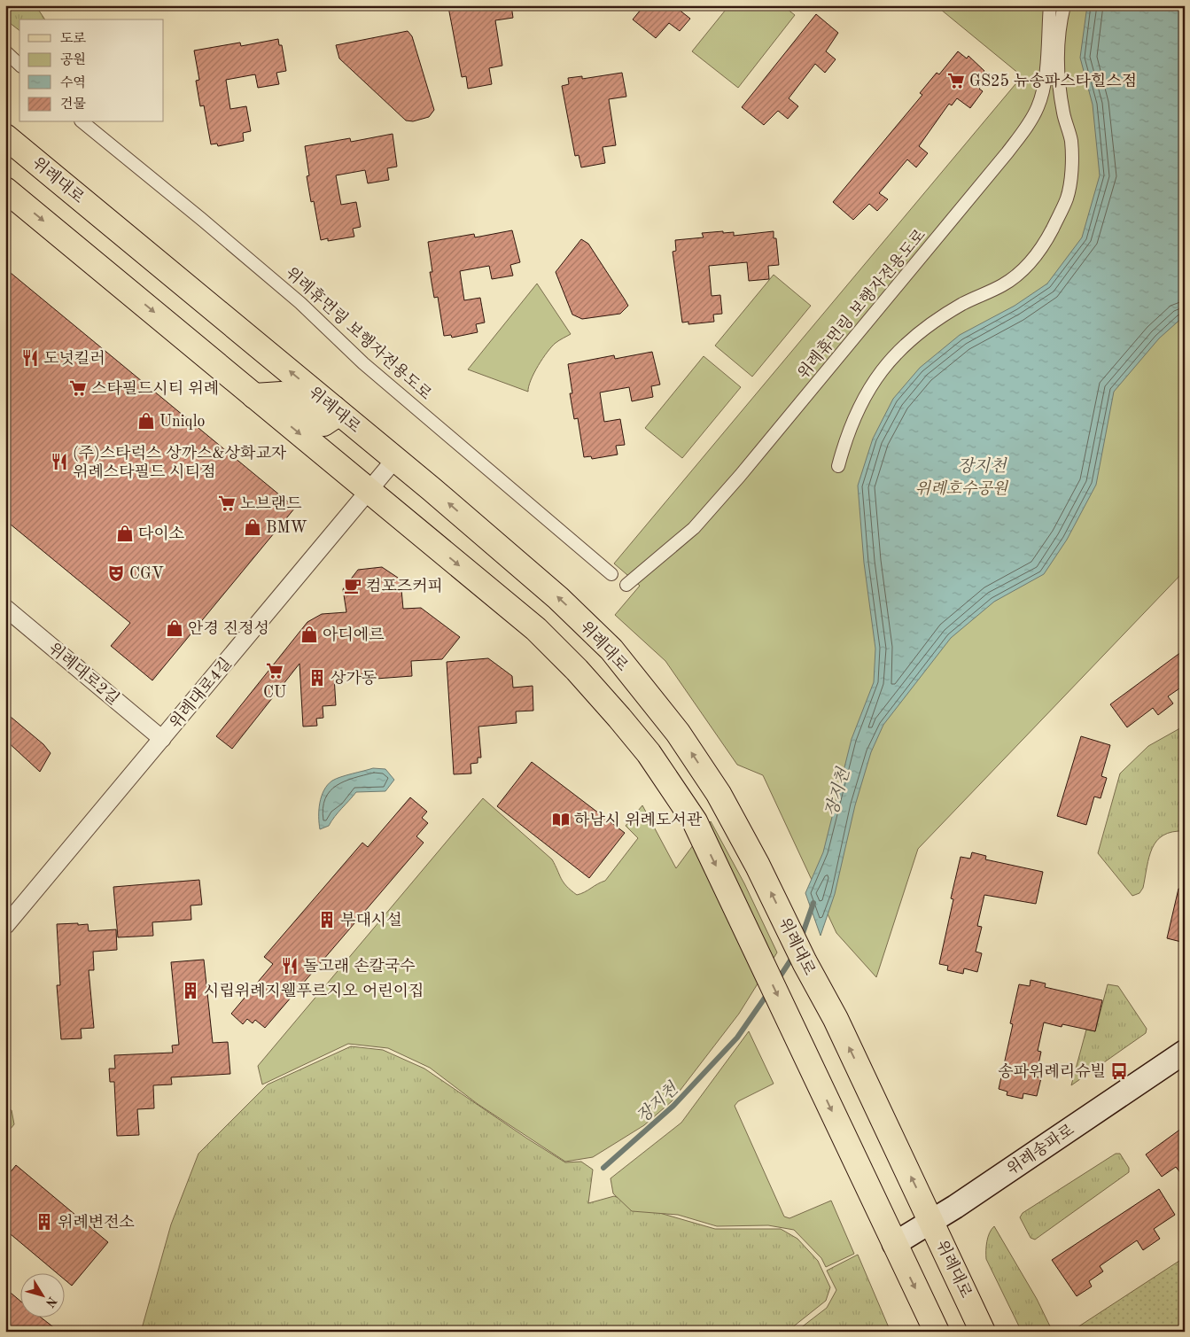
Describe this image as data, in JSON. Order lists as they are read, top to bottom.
{
  "streets": {
    "main road": ["위례대로", "위례송파로"],
    "street": ["위례휴먼링 보행자전용도로", "위례대로2길", "위례대로4길"]
  },
  "crossings": [
    ["위례대로", "위례대로4길"],
    ["위례대로", "위례송파로"],
    ["위례대로2길", "위례대로4길"]
  ],
  "water": ["장지천"],
  "parks": ["위례호수공원"],
  "places": {
    "supermarket": [
      "GS25 뉴송파스타힐스점",
      "스타필드시티 위례",
      "노브랜드",
      "CU"
    ],
    "restaurant": ["도넛킬러", "(주)스타럭스 상까스&상화교자 위례스타필드 시티점", "돌고래 손칼국수"],
    "shop": [
      "Uniqlo",
      "BMW",
      "다이소",
      "안경 진정성",
      "아디에르"
    ],
    "theatre": ["CGV"],
    "cafe": ["컴포즈커피"],
    "building": [
      "상가동",
      "부대시설",
      "시립위례지웰푸르지오 어린이집",
      "위례변전소"
    ],
    "library": ["하남시 위례도서관"],
    "bus stop": ["송파위례리슈빌"]
  },
  "legend": [
    "도로",
    "공원",
    "수역",
    "건물"
  ],
  "north": "bottom right"
}
